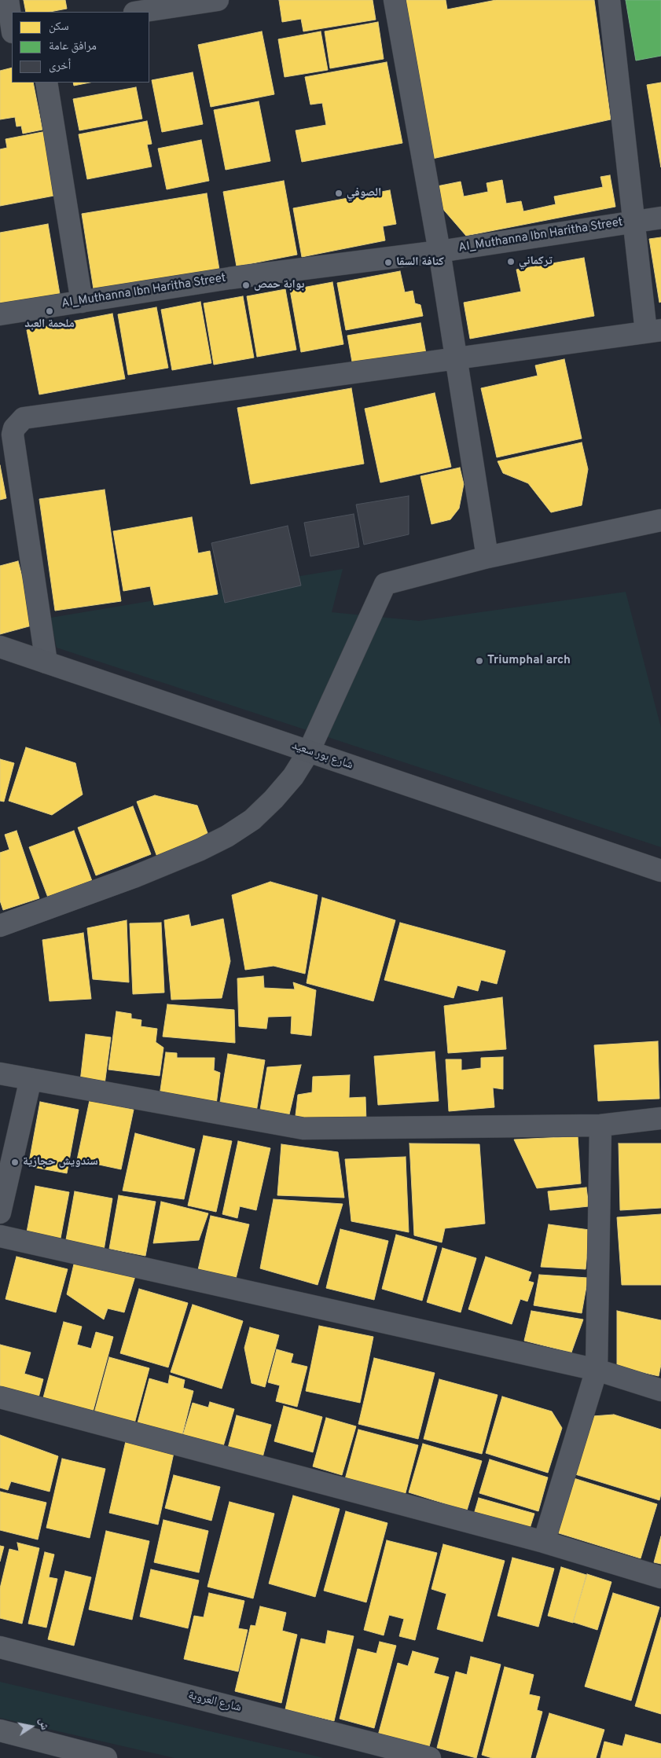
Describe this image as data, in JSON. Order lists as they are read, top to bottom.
{
  "streets": {
    "main road": ["شارع بور سعيد", "شارع العروبة"],
    "street": ["Al_Muthanna Ibn Haritha Street"]
  },
  "places": [
    "الصوفي",
    "تركماني",
    "كنافة السقا",
    "بوابة حمص",
    "ملحمة العبد",
    "Triumphal arch",
    "سندويش حجازية"
  ],
  "legend": ["سكن", "مرافق عامة", "أخرى"],
  "north": "right"
}
